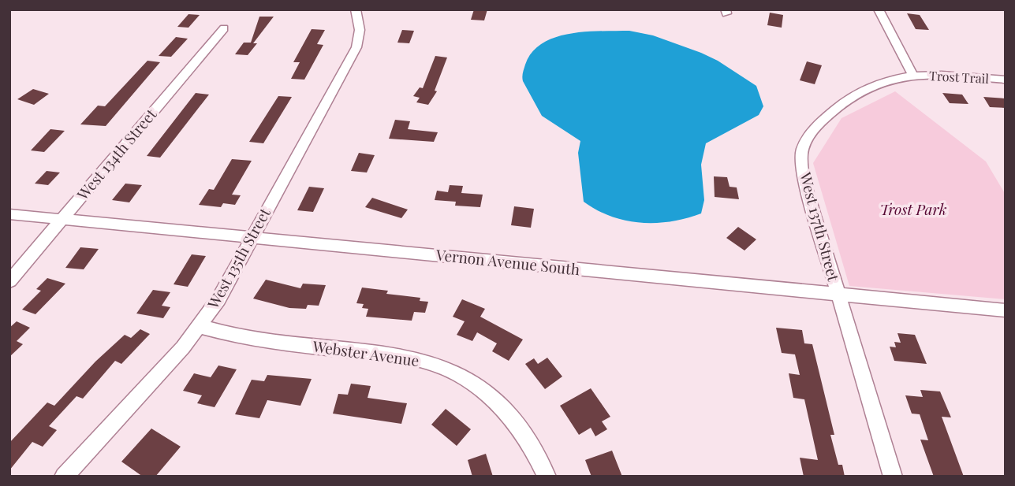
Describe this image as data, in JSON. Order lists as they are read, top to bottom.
{
  "streets": {
    "street": [
      "Trost Trail",
      "West 134th Street",
      "West 137th Street",
      "West 135th Street",
      "Vernon Avenue South",
      "Webster Avenue"
    ]
  },
  "crossings": [
    ["Trost Trail", "West 137th Street"],
    ["West 134th Street", "Vernon Avenue South"],
    ["West 137th Street", "Vernon Avenue South"],
    ["West 135th Street", "Vernon Avenue South"],
    ["West 135th Street", "Webster Avenue"]
  ],
  "parks": ["Trost Park"]
}
